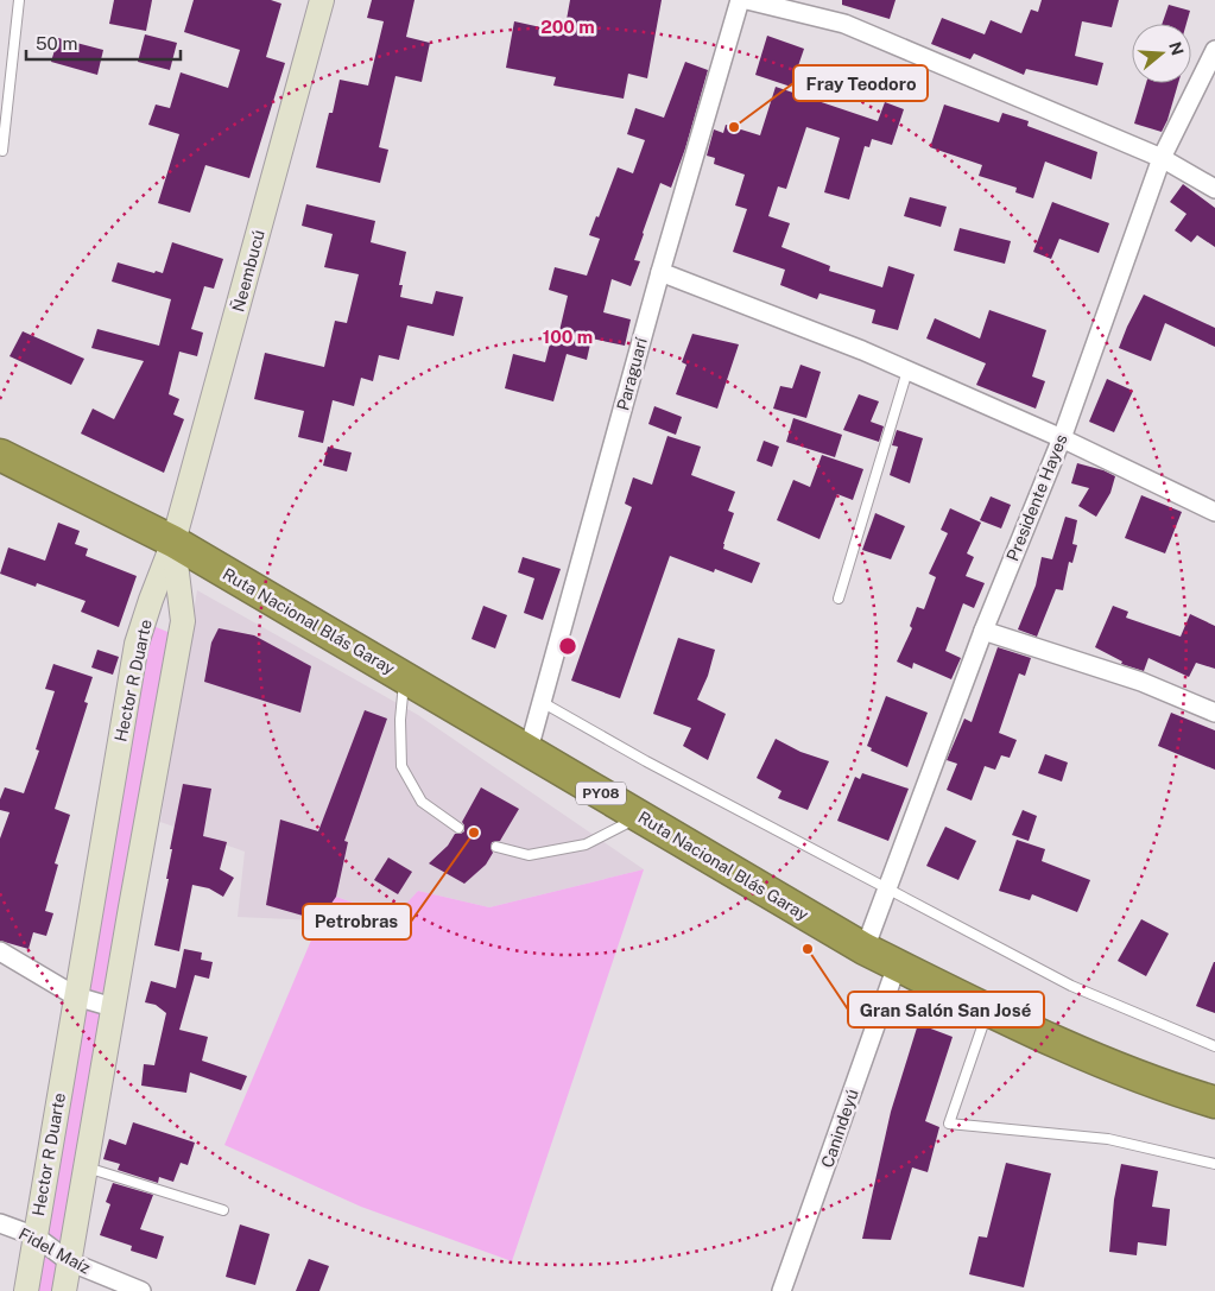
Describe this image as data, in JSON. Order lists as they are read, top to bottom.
{
  "streets": {
    "highway": ["Ruta Nacional Blás Garay", "PY08"],
    "street": [
      "Ñeembucú",
      "Paraguarí",
      "Presidente Hayes",
      "Hector R Duarte",
      "Canindeyú",
      "Fidel Maíz"
    ]
  },
  "crossings": [
    ["Ñeembucú", "Ruta Nacional Blás Garay"],
    ["Ñeembucú", "Hector R Duarte"],
    ["Paraguarí", "Ruta Nacional Blás Garay"],
    ["Presidente Hayes", "Ruta Nacional Blás Garay"],
    ["Ruta Nacional Blás Garay", "Hector R Duarte"],
    ["Ruta Nacional Blás Garay", "Canindeyú"],
    ["Hector R Duarte", "Fidel Maíz"]
  ],
  "places": ["Fray Teodoro", "Petrobras", "Gran Salón San José"],
  "scale_bar": "50 m",
  "north": "right",
  "rings": ["200 m", "100 m"]
}
